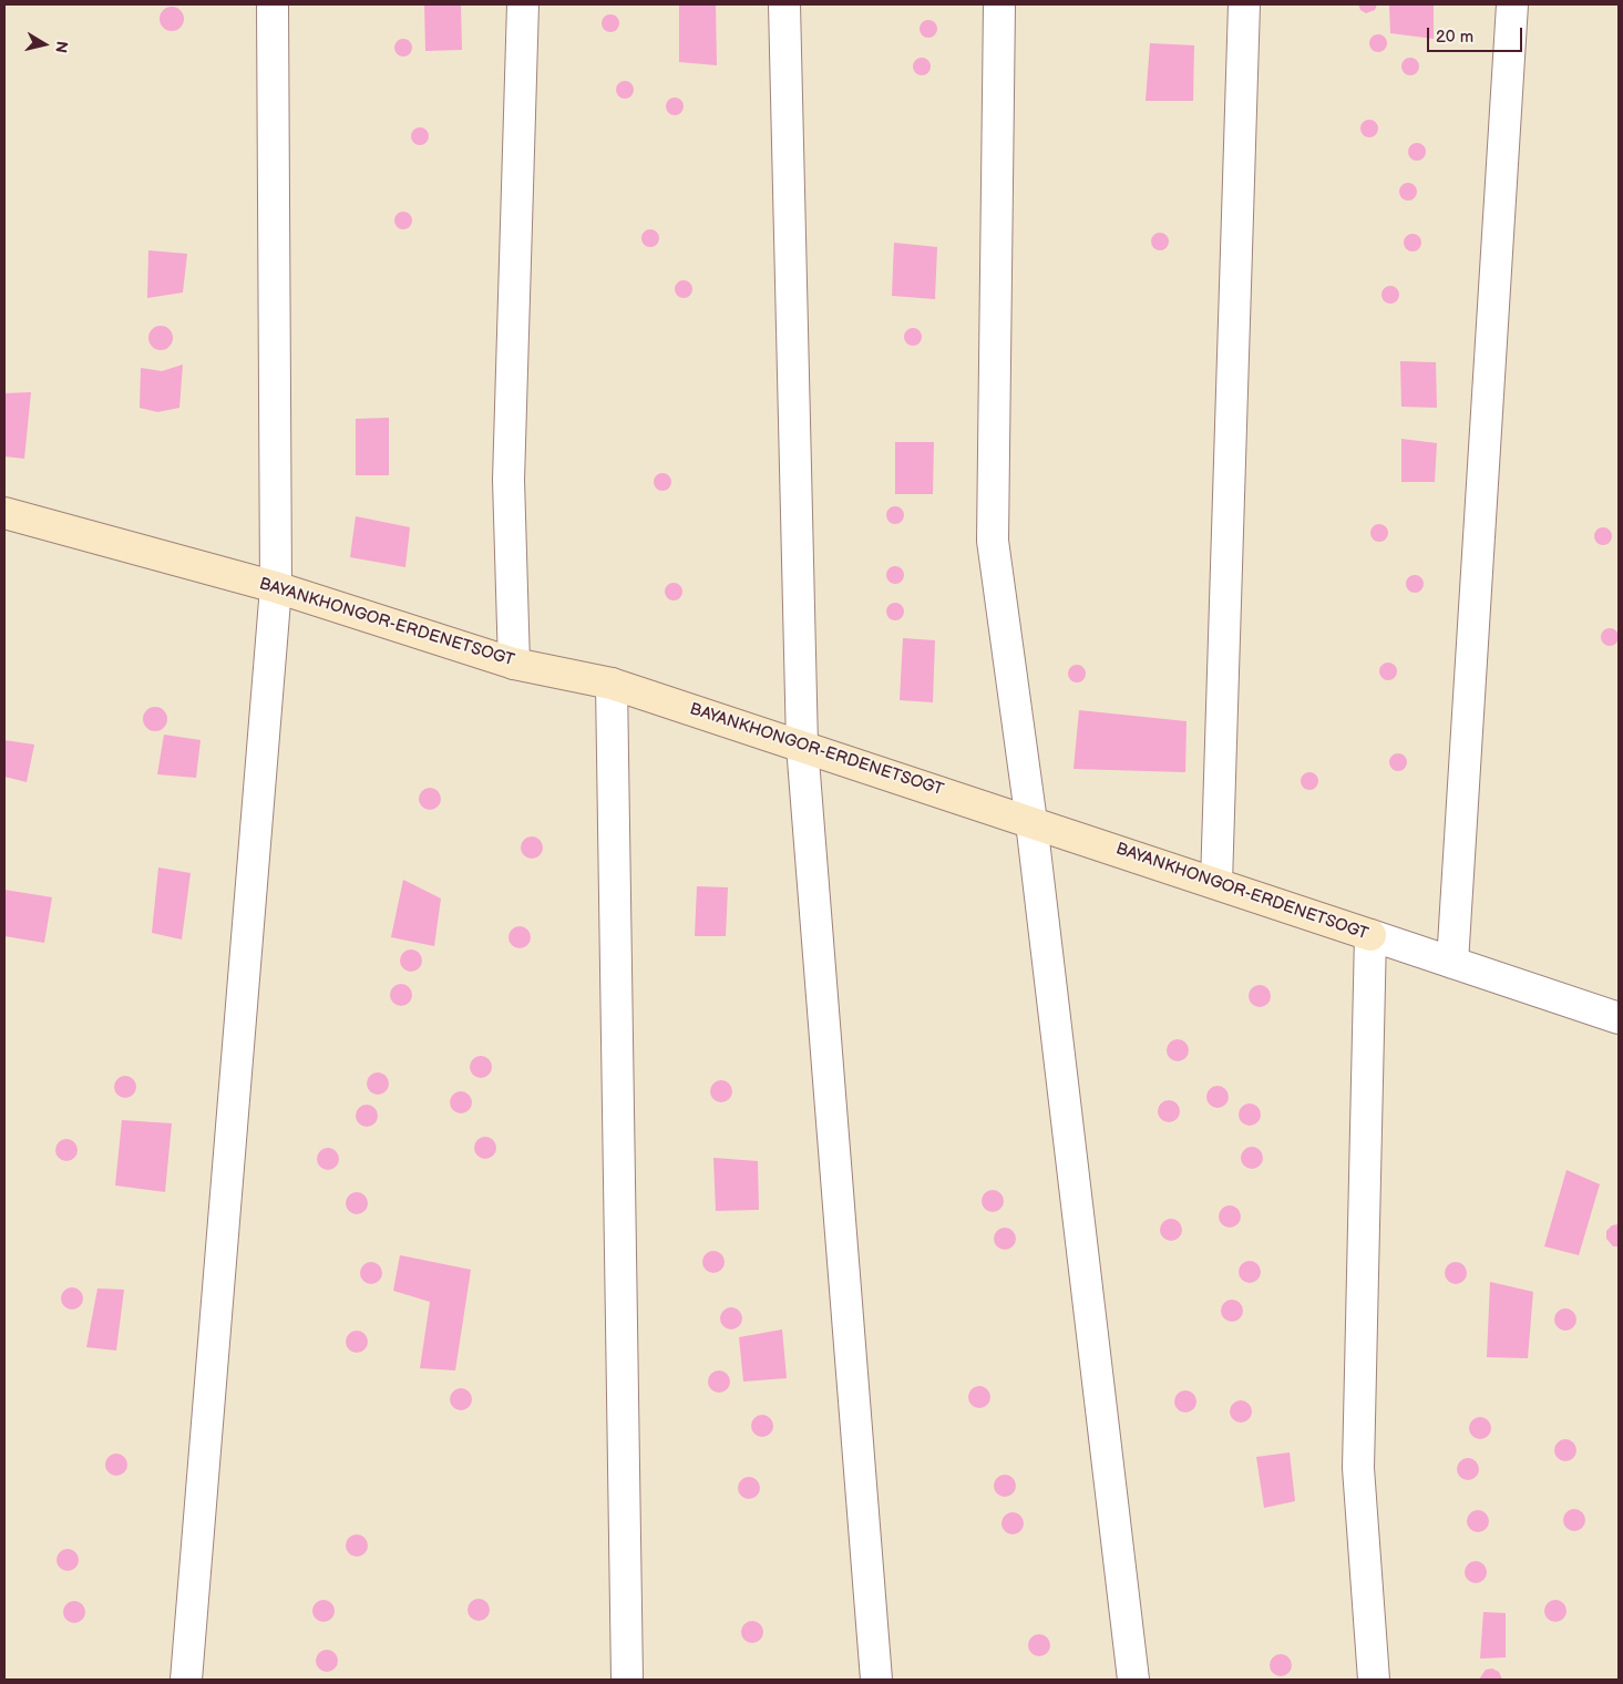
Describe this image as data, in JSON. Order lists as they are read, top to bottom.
{
  "streets": {
    "street": ["BAYANKHONGOR-ERDENETSOGT"]
  },
  "scale_bar": "20 m",
  "north": "right"
}
